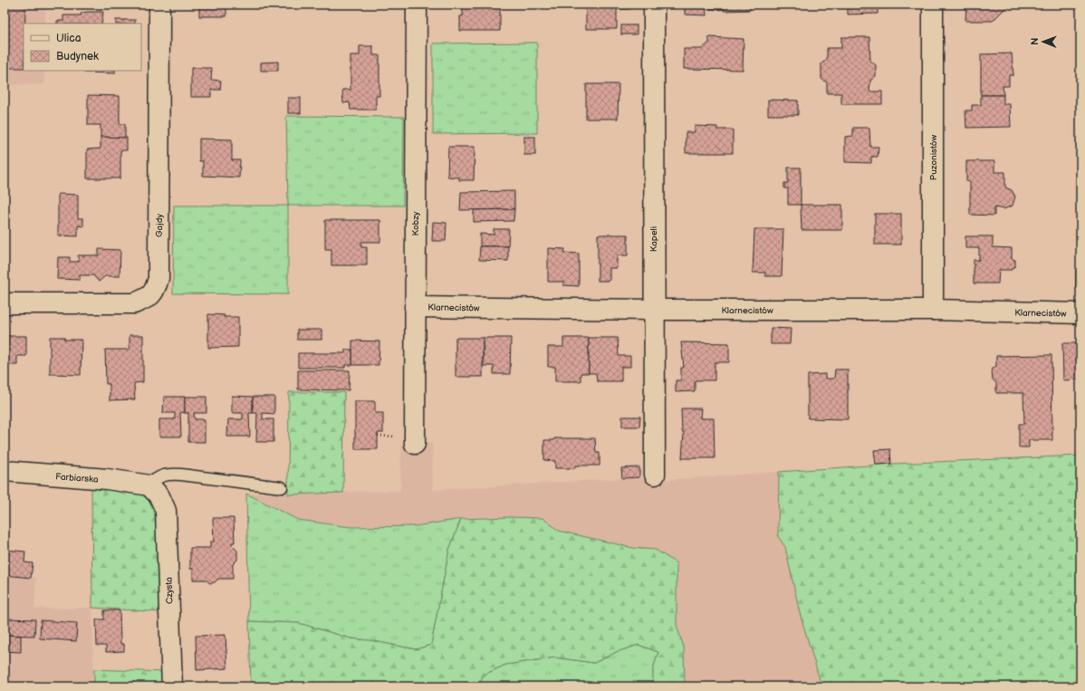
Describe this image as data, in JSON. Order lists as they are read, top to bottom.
{
  "streets": {
    "street": [
      "Puzonistów",
      "Kobzy",
      "Gajdy",
      "Kapeli",
      "Klarnecistów",
      "Farbiarska",
      "Czysta"
    ]
  },
  "crossings": [
    ["Puzonistów", "Klarnecistów"],
    ["Kobzy", "Klarnecistów"],
    ["Kapeli", "Klarnecistów"],
    ["Farbiarska", "Czysta"]
  ],
  "legend": ["Ulica", "Budynek"],
  "north": "left"
}
